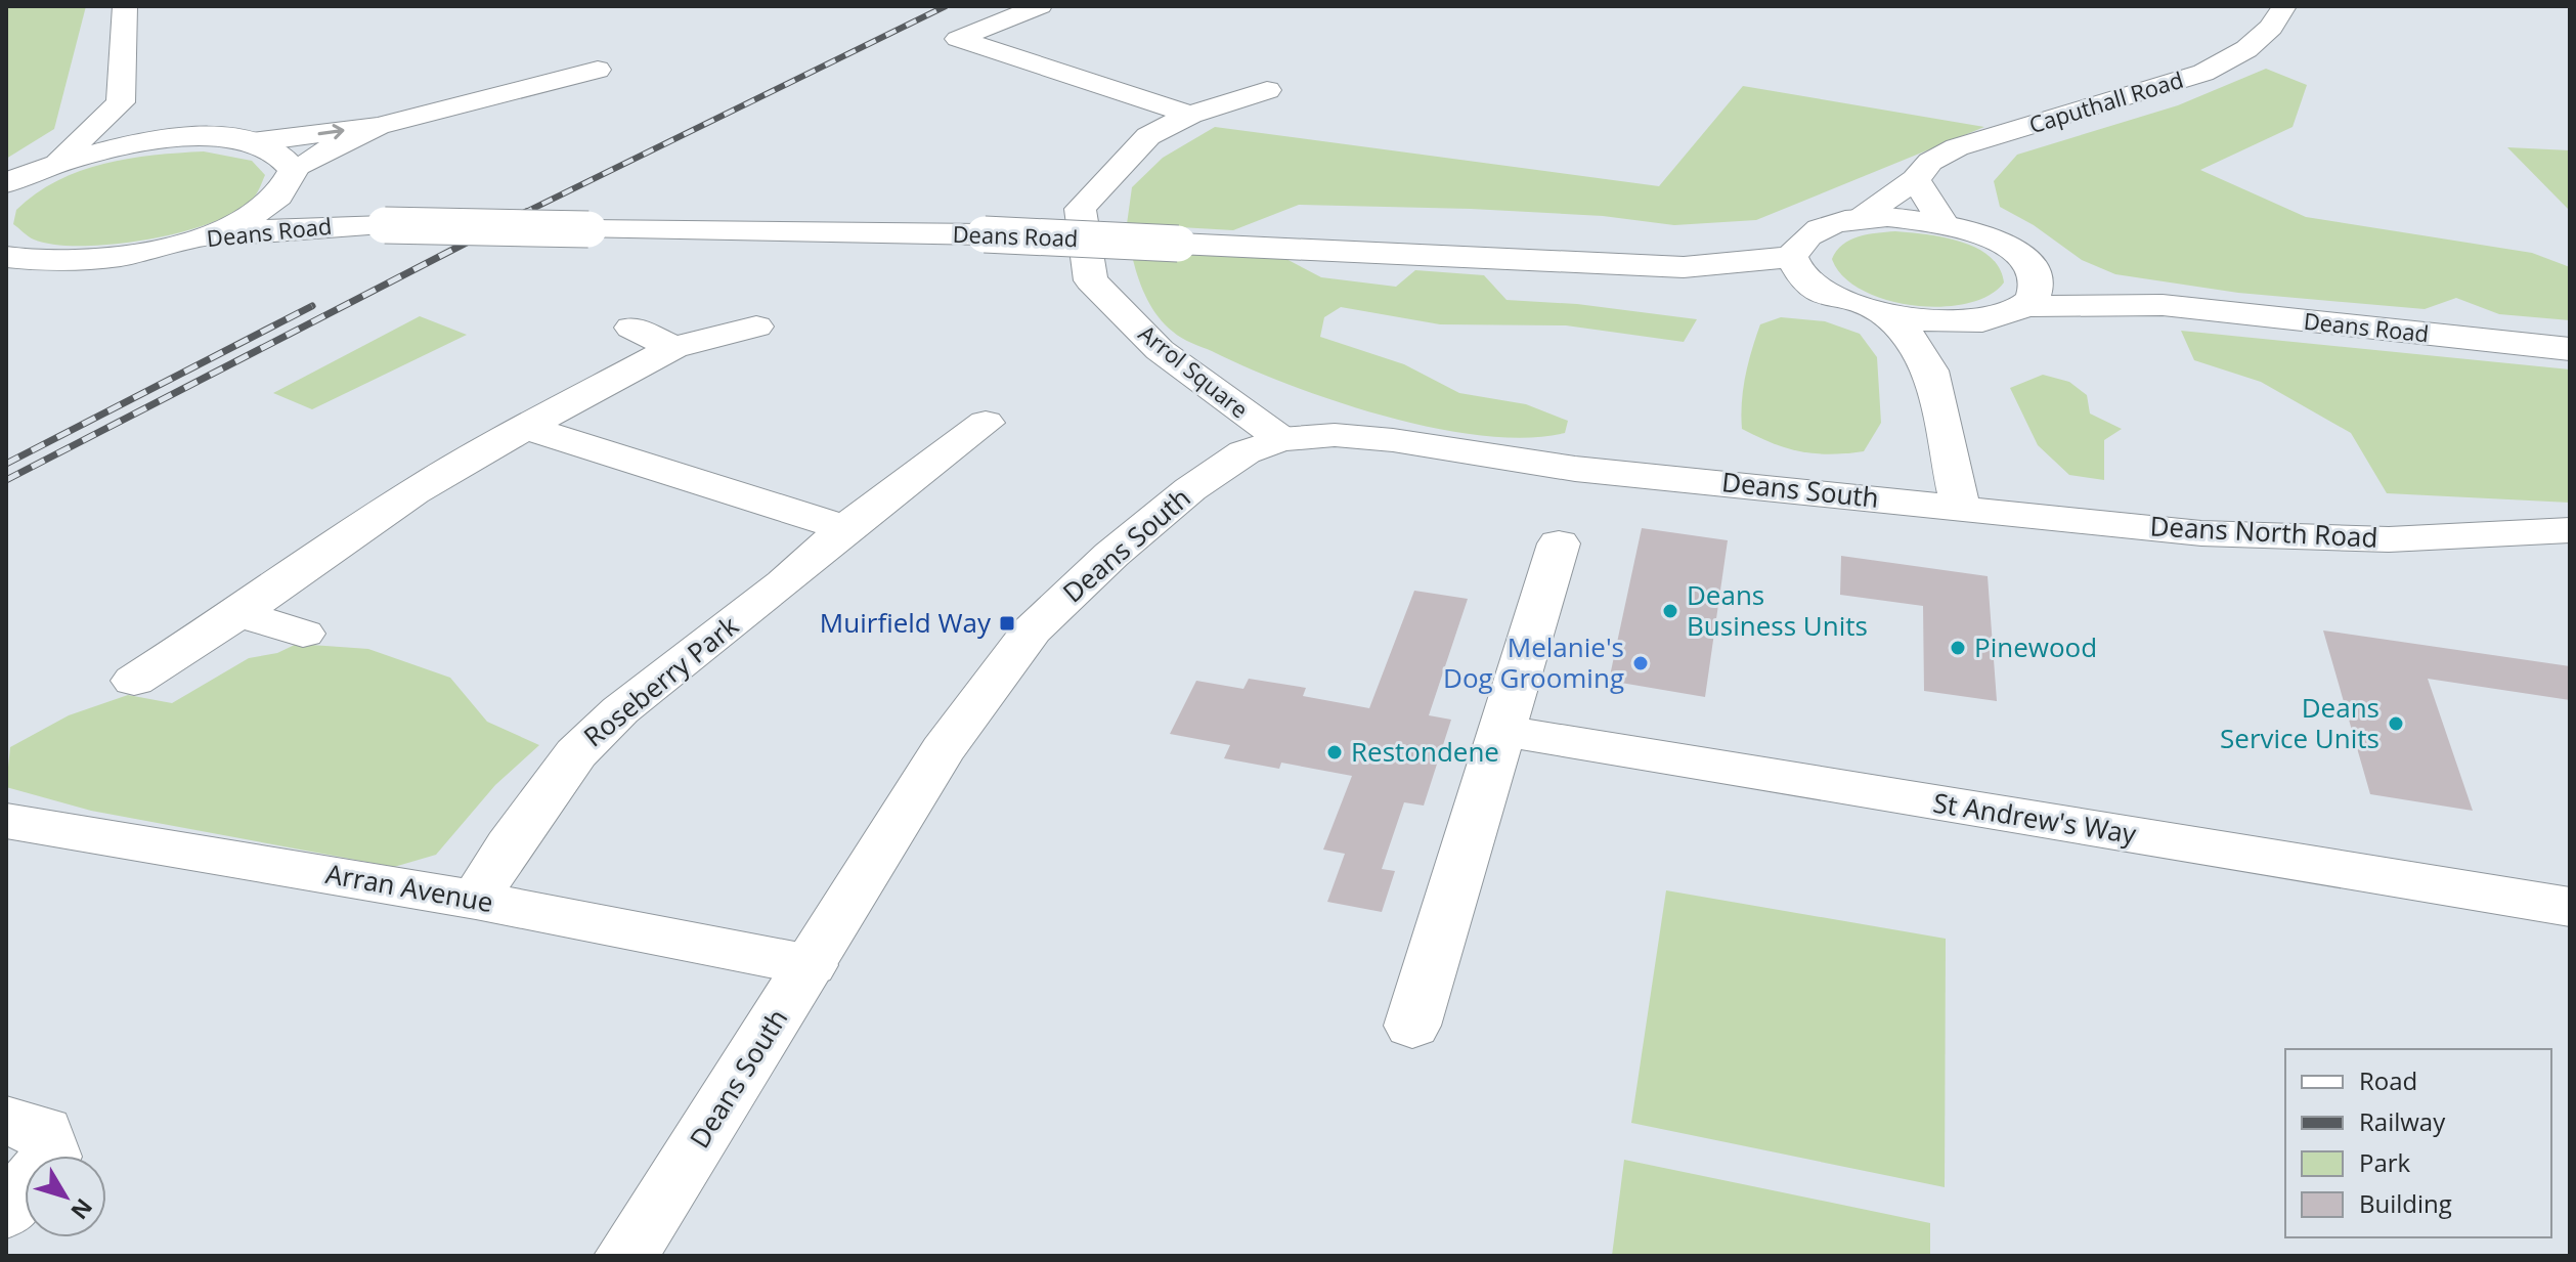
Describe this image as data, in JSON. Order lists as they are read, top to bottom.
{
  "streets": {
    "street": [
      "Caputhall Road",
      "Deans Road",
      "Arrol Square",
      "Deans South",
      "Deans North Road",
      "Roseberry Park",
      "St Andrew's Way",
      "Arran Avenue"
    ]
  },
  "crossings": [
    ["Caputhall Road", "Deans Road"],
    ["Arrol Square", "Deans South"],
    ["Deans South", "Deans North Road"],
    ["Deans South", "Arran Avenue"],
    ["Roseberry Park", "Arran Avenue"]
  ],
  "places": {
    "other": [
      "Deans Business Units",
      "Pinewood",
      "Melanie's Dog Grooming",
      "Deans Service Units",
      "Restondene"
    ],
    "transit": ["Muirfield Way"]
  },
  "legend": [
    "Road",
    "Railway",
    "Park",
    "Building"
  ],
  "north": "bottom right"
}
